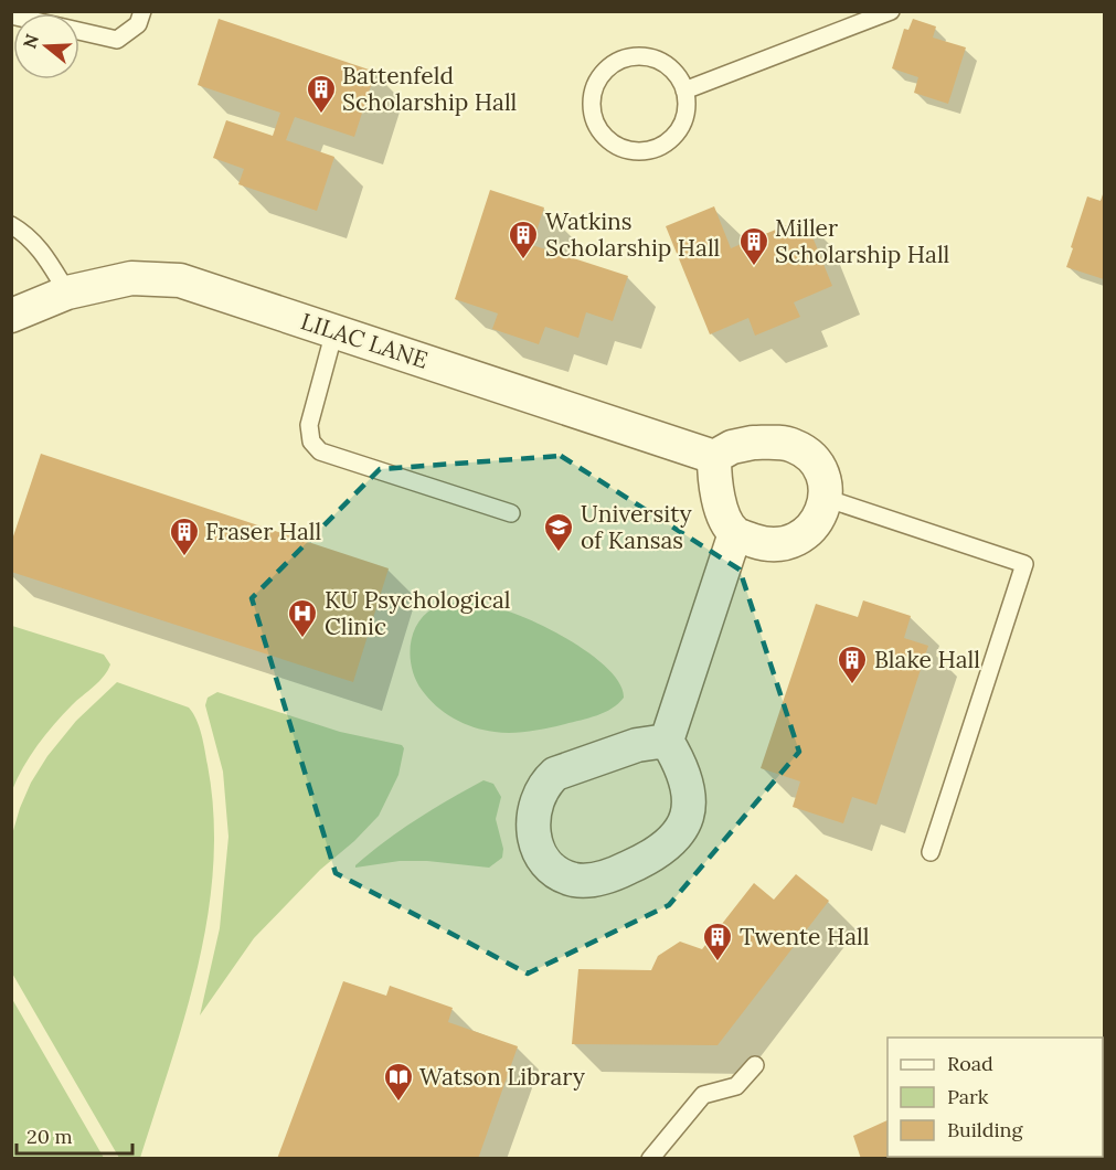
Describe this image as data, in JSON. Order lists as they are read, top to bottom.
{
  "streets": {
    "street": ["LILAC LANE"]
  },
  "places": {
    "building": [
      "Battenfeld Scholarship Hall",
      "Watkins Scholarship Hall",
      "Miller Scholarship Hall",
      "Fraser Hall",
      "Blake Hall",
      "Twente Hall"
    ],
    "school or university": ["University of Kansas"],
    "hospital": ["KU Psychological Clinic"],
    "library": ["Watson Library"]
  },
  "legend": ["Road", "Park", "Building"],
  "scale_bar": "20 m",
  "north": "left"
}
